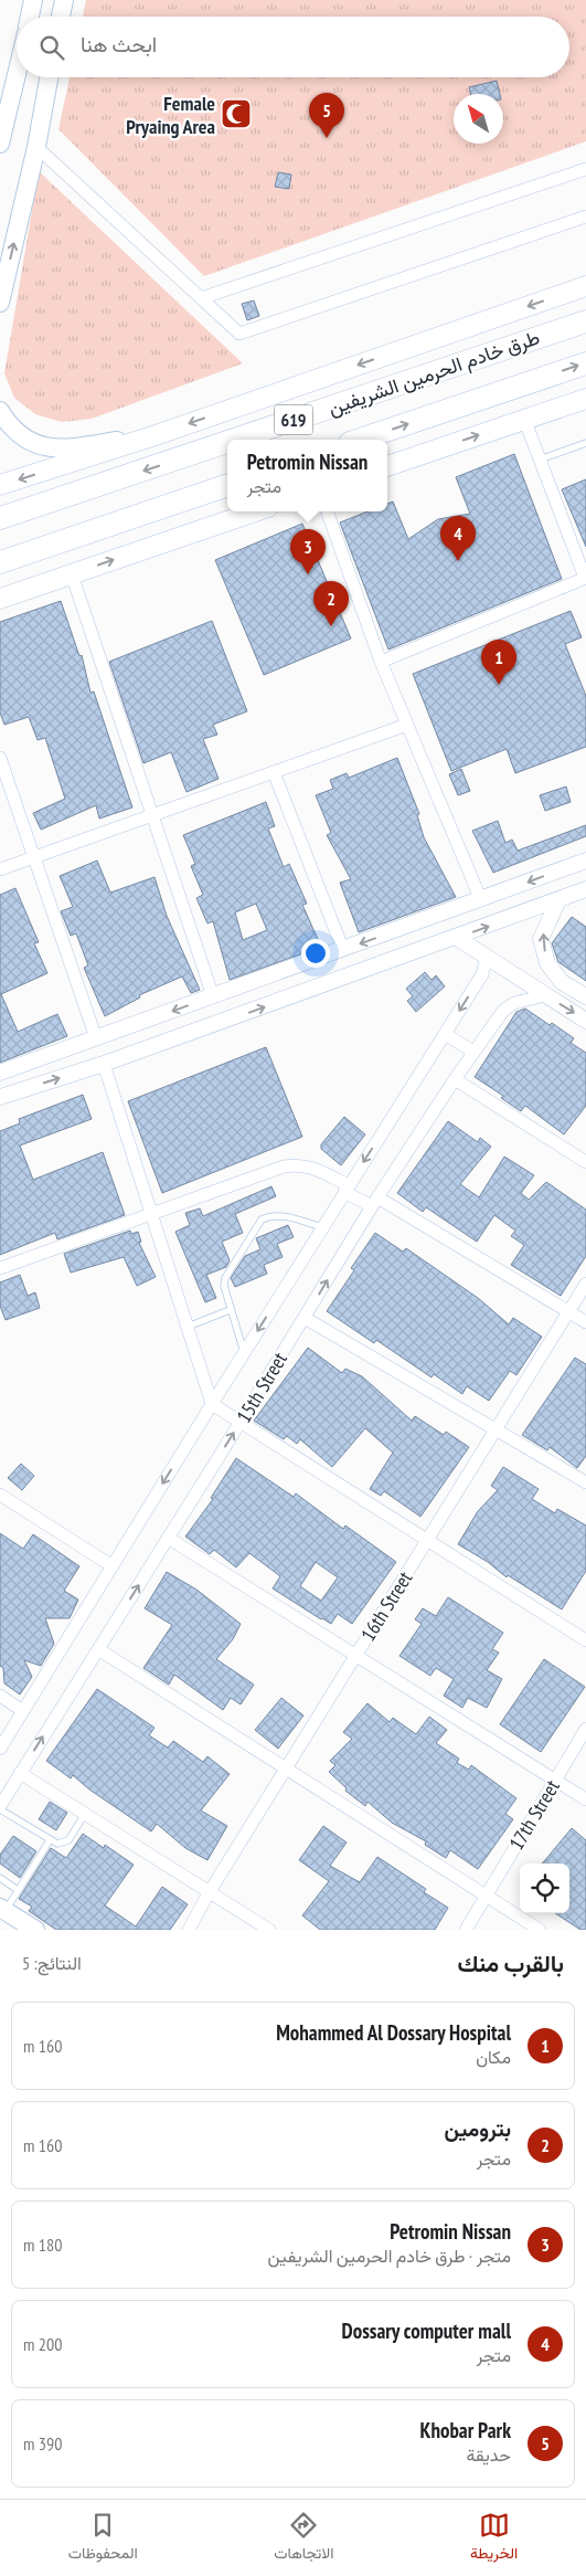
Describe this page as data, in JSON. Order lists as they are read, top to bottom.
{
  "streets": {
    "highway": ["طرق خادم الحرمين الشريفين", "619"],
    "street": ["15th Street", "16th Street", "17th Street"]
  },
  "places": {
    "mosque": ["Female Pryaing Area"]
  },
  "north": "top left",
  "page": {
    "search": "ابحث هنا",
    "pins": [
      "5",
      "4",
      "3",
      "2",
      "1"
    ],
    "popup": ["Petromin Nissan", "متجر"],
    "heading": ["بالقرب منك", "النتائج: 5"],
    "list": [
      {
        "mark": "1",
        "name": "Mohammed Al Dossary Hospital",
        "note": "مكان",
        "value": "160 m"
      },
      {
        "mark": "2",
        "name": "بترومين",
        "note": "متجر",
        "value": "160 m"
      },
      {
        "mark": "3",
        "name": "Petromin Nissan",
        "note": "متجر · طرق خادم الحرمين الشريفين",
        "value": "180 m"
      },
      {
        "mark": "4",
        "name": "Dossary computer mall",
        "note": "متجر",
        "value": "200 m"
      },
      {
        "mark": "5",
        "name": "Khobar Park",
        "note": "حديقة",
        "value": "390 m"
      }
    ],
    "nav": ["الخريطة", "الاتجاهات", "المحفوظات"]
  }
}
